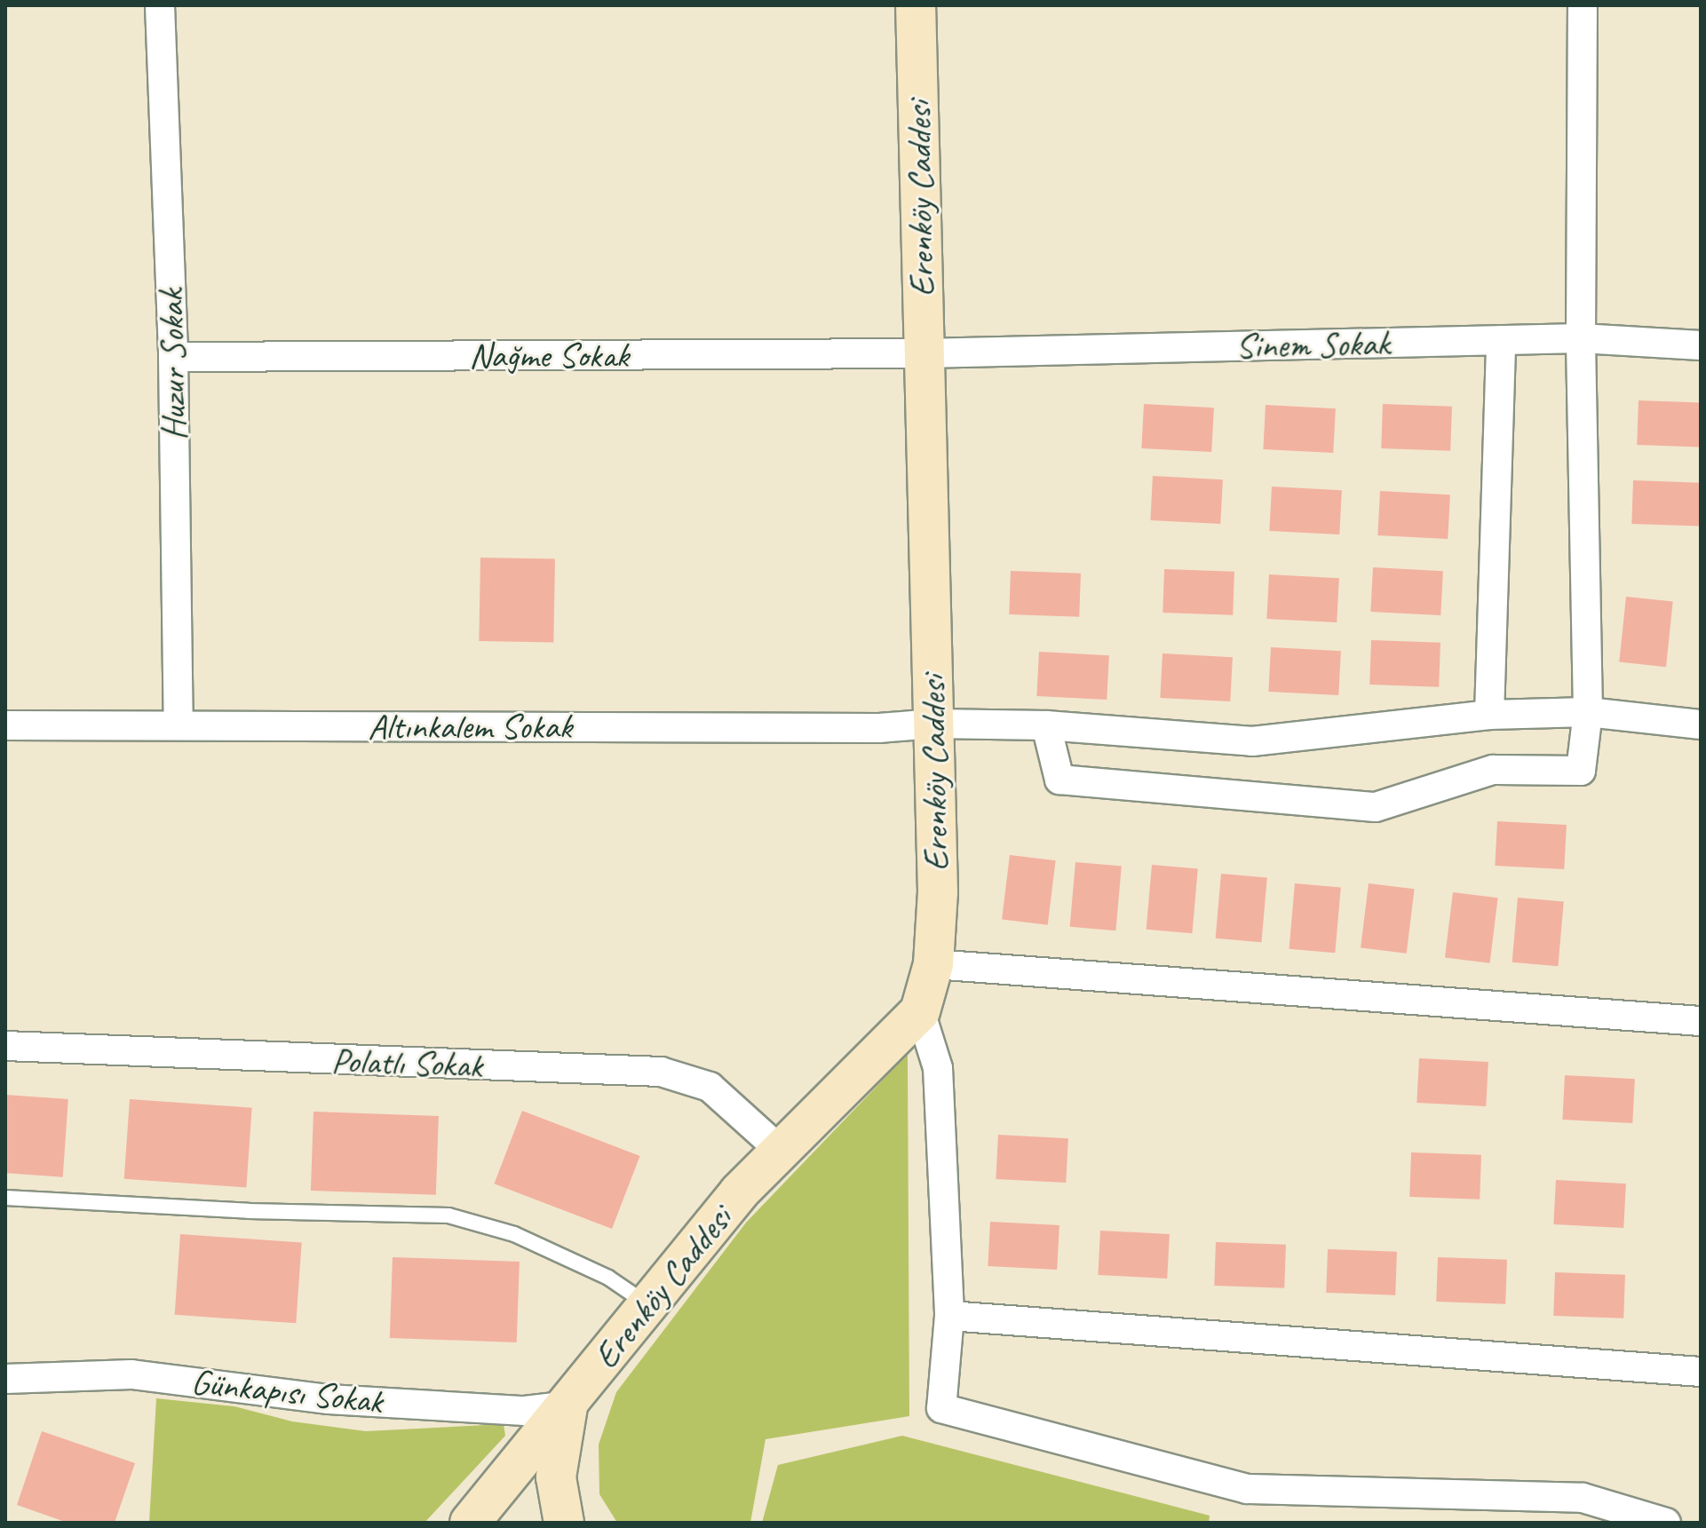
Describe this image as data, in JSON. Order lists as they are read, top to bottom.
{
  "streets": {
    "street": [
      "Erenköy Caddesi",
      "Sinem Sokak",
      "Nağme Sokak",
      "Huzur Sokak",
      "Altınkalem Sokak",
      "Polatlı Sokak",
      "Günkapısı Sokak"
    ]
  },
  "crossings": [
    ["Erenköy Caddesi", "Sinem Sokak"],
    ["Erenköy Caddesi", "Nağme Sokak"],
    ["Erenköy Caddesi", "Altınkalem Sokak"],
    ["Erenköy Caddesi", "Polatlı Sokak"],
    ["Erenköy Caddesi", "Günkapısı Sokak"],
    ["Sinem Sokak", "Nağme Sokak"],
    ["Nağme Sokak", "Huzur Sokak"],
    ["Huzur Sokak", "Altınkalem Sokak"]
  ]
}
